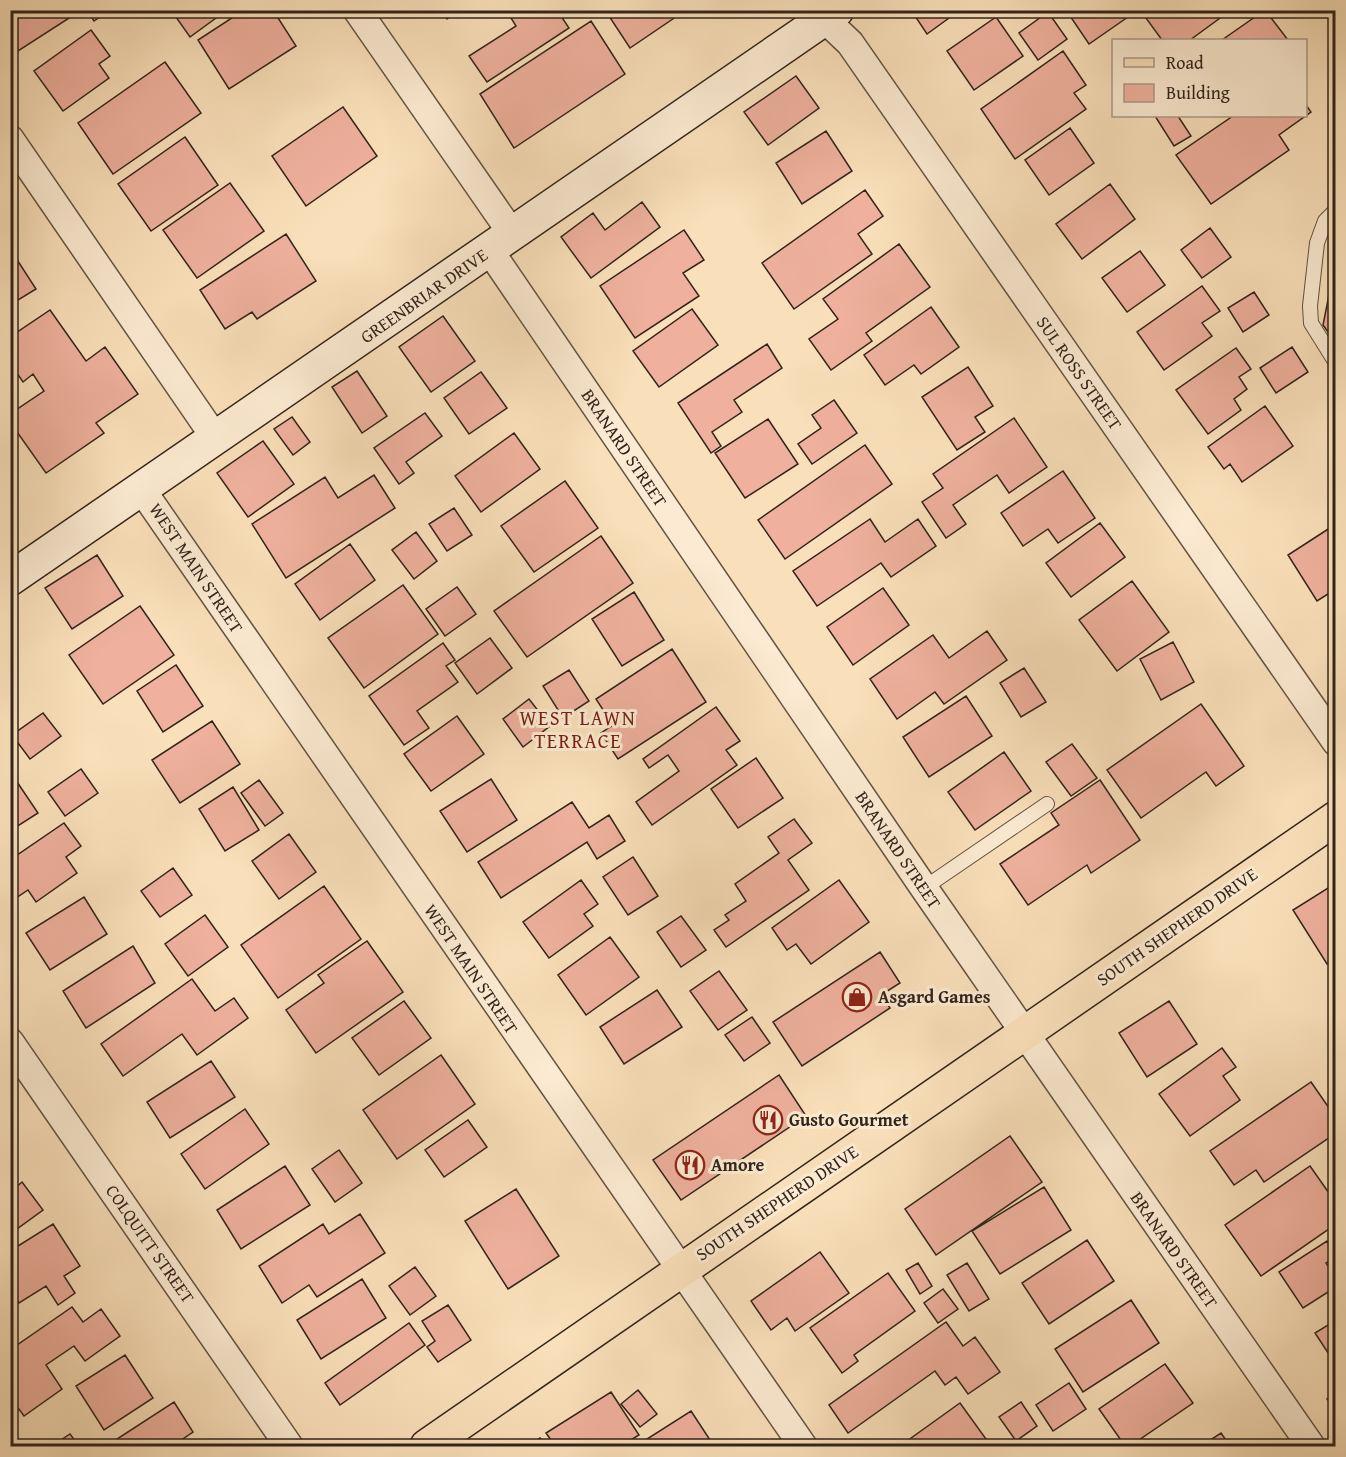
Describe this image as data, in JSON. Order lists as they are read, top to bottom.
{
  "streets": {
    "main road": ["SOUTH SHEPHERD DRIVE"],
    "street": [
      "GREENBRIAR DRIVE",
      "SUL ROSS STREET",
      "BRANARD STREET",
      "WEST MAIN STREET",
      "COLQUITT STREET"
    ]
  },
  "crossings": [
    ["GREENBRIAR DRIVE", "SUL ROSS STREET"],
    ["GREENBRIAR DRIVE", "BRANARD STREET"],
    ["GREENBRIAR DRIVE", "WEST MAIN STREET"],
    ["BRANARD STREET", "SOUTH SHEPHERD DRIVE"],
    ["WEST MAIN STREET", "SOUTH SHEPHERD DRIVE"]
  ],
  "districts": ["WEST LAWN TERRACE"],
  "places": {
    "shop": ["Asgard Games"],
    "restaurant": ["Gusto Gourmet", "Amore"]
  },
  "legend": ["Road", "Building"]
}
